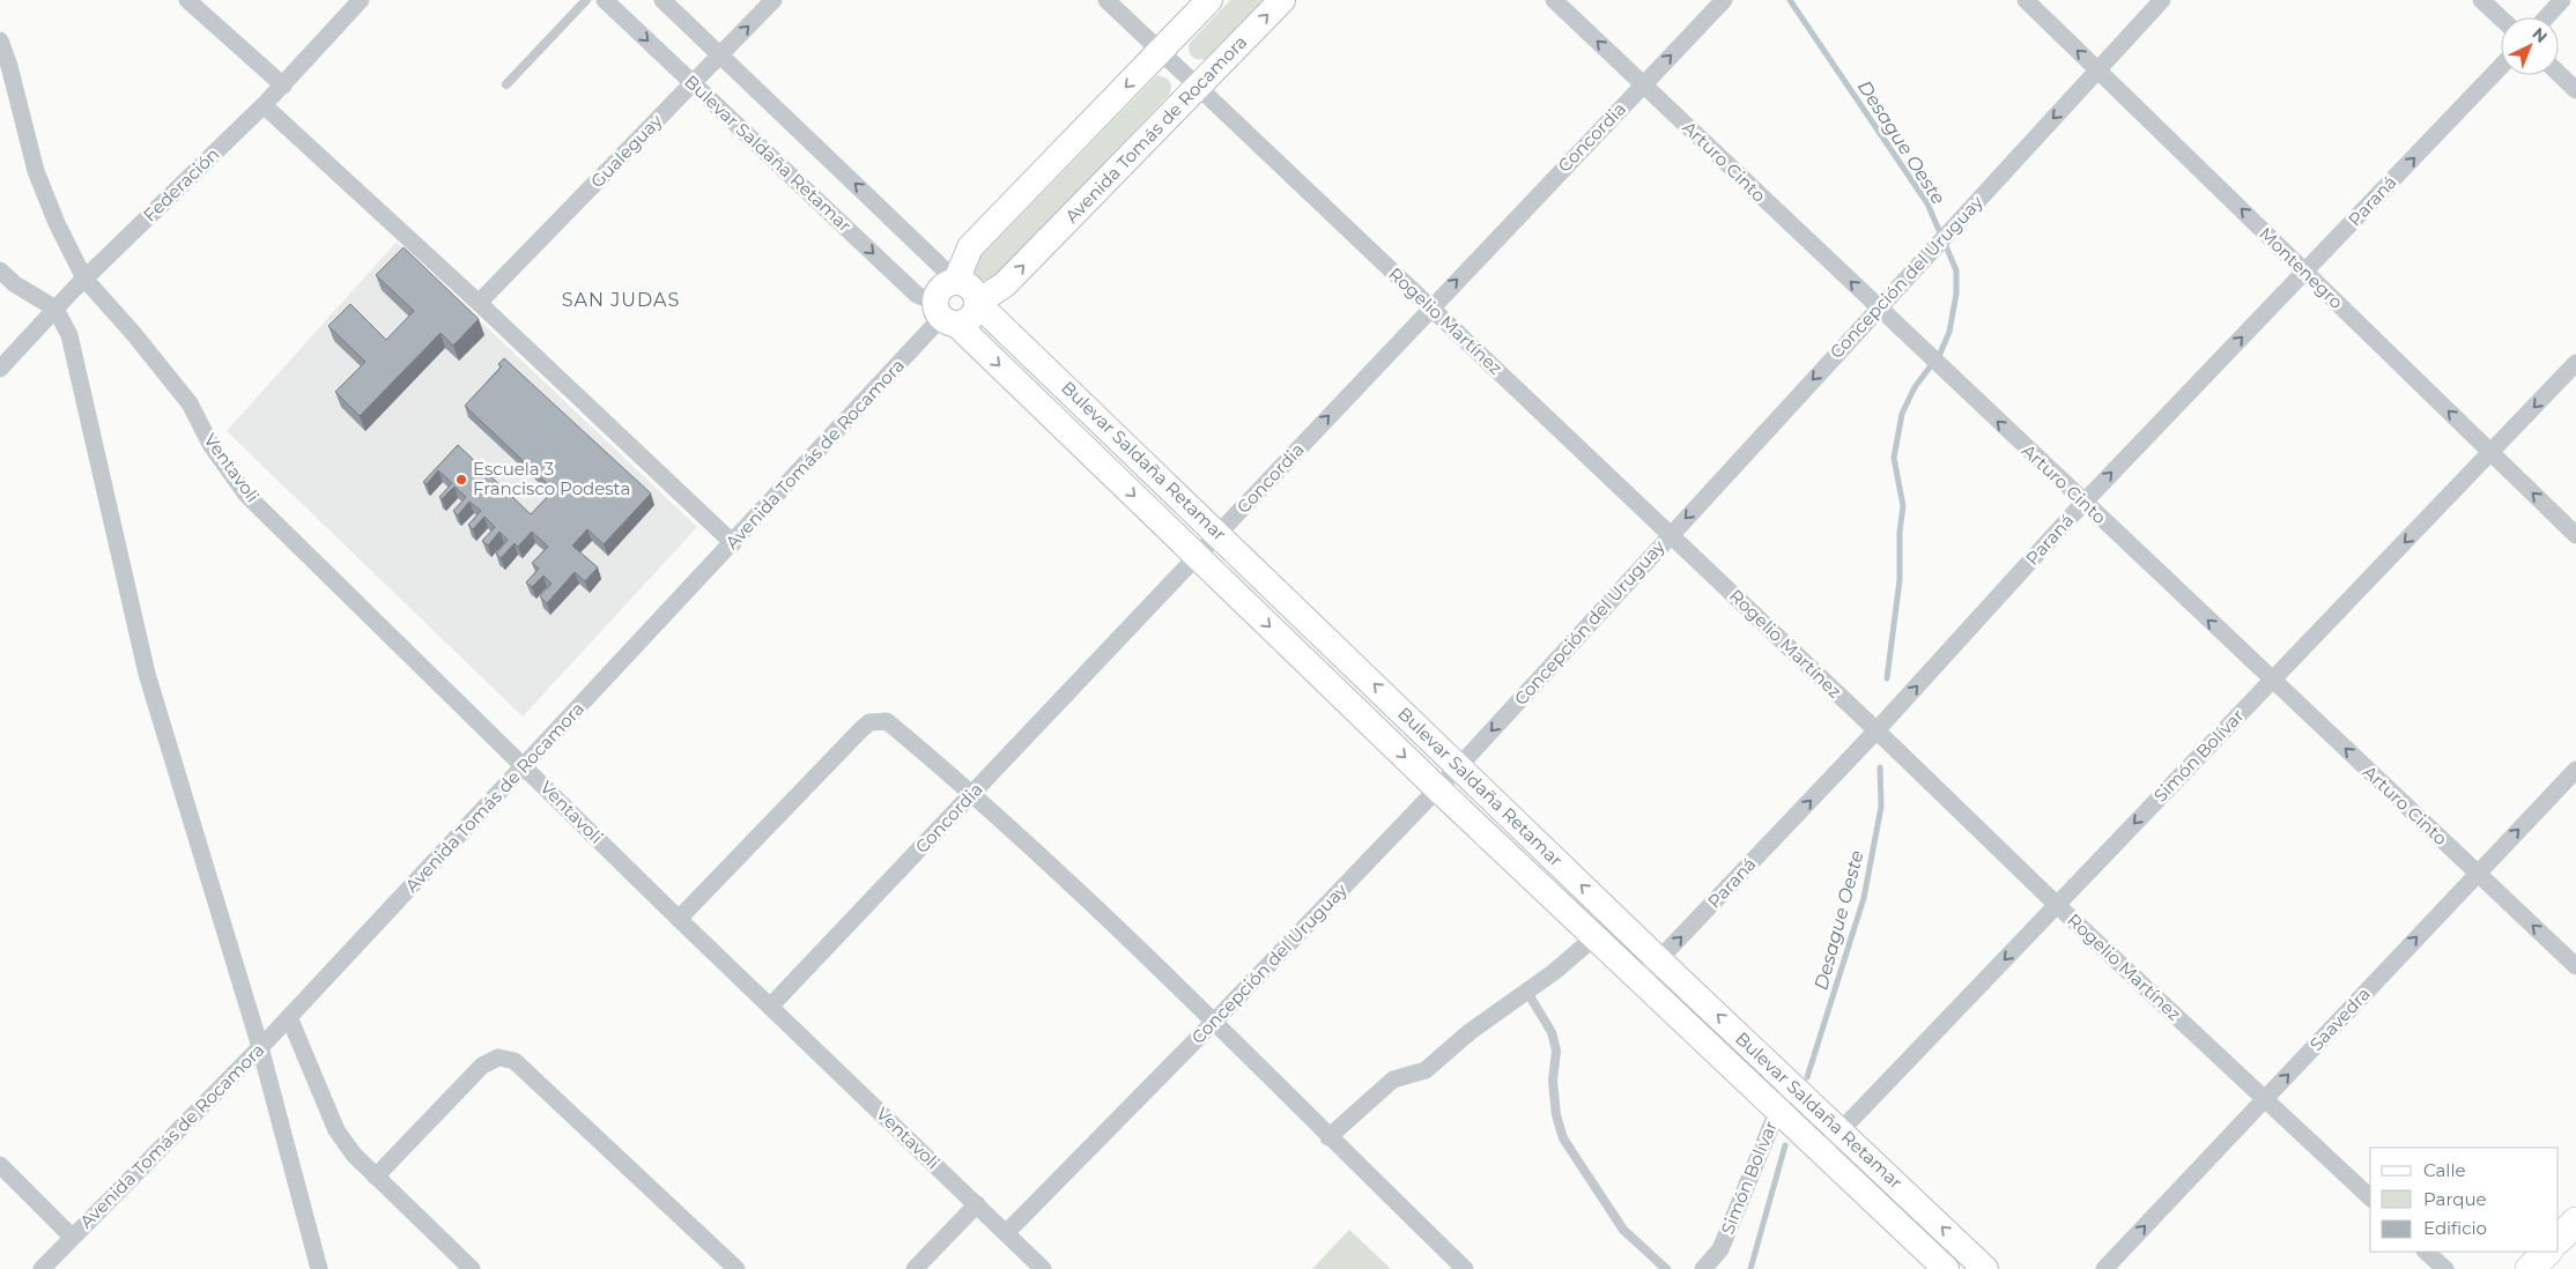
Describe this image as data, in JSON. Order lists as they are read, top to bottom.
{
  "streets": {
    "street": [
      "Avenida Tomás de Rocamora",
      "Concordia",
      "Gualeguay",
      "Bulevar Saldaña Retamar",
      "Arturo Cinto",
      "Federación",
      "Paraná",
      "Montenegro",
      "Concepción del Uruguay",
      "Rogelio Martínez",
      "Ventavoli",
      "Simón Bolívar",
      "Saavedra"
    ]
  },
  "crossings": [
    ["Avenida Tomás de Rocamora", "Bulevar Saldaña Retamar"],
    ["Avenida Tomás de Rocamora", "Rogelio Martínez"],
    ["Avenida Tomás de Rocamora", "Ventavoli"],
    ["Concordia", "Bulevar Saldaña Retamar"],
    ["Concordia", "Arturo Cinto"],
    ["Concordia", "Rogelio Martínez"],
    ["Concordia", "Ventavoli"],
    ["Gualeguay", "Bulevar Saldaña Retamar"],
    ["Bulevar Saldaña Retamar", "Paraná"],
    ["Bulevar Saldaña Retamar", "Concepción del Uruguay"],
    ["Bulevar Saldaña Retamar", "Simón Bolívar"],
    ["Arturo Cinto", "Paraná"],
    ["Arturo Cinto", "Concepción del Uruguay"],
    ["Arturo Cinto", "Simón Bolívar"],
    ["Arturo Cinto", "Saavedra"],
    ["Federación", "Ventavoli"],
    ["Paraná", "Montenegro"],
    ["Paraná", "Rogelio Martínez"],
    ["Montenegro", "Concepción del Uruguay"],
    ["Montenegro", "Simón Bolívar"],
    ["Concepción del Uruguay", "Rogelio Martínez"],
    ["Concepción del Uruguay", "Ventavoli"],
    ["Rogelio Martínez", "Simón Bolívar"],
    ["Rogelio Martínez", "Saavedra"]
  ],
  "one_way": [
    "Concordia",
    "Arturo Cinto",
    "Paraná",
    "Montenegro",
    "Concepción del Uruguay",
    "Simón Bolívar",
    "Saavedra"
  ],
  "districts": ["SAN JUDAS"],
  "water": ["Desague Oeste"],
  "places": ["Escuela 3 Francisco Podesta"],
  "legend": ["Calle", "Parque", "Edificio"],
  "north": "top right"
}
